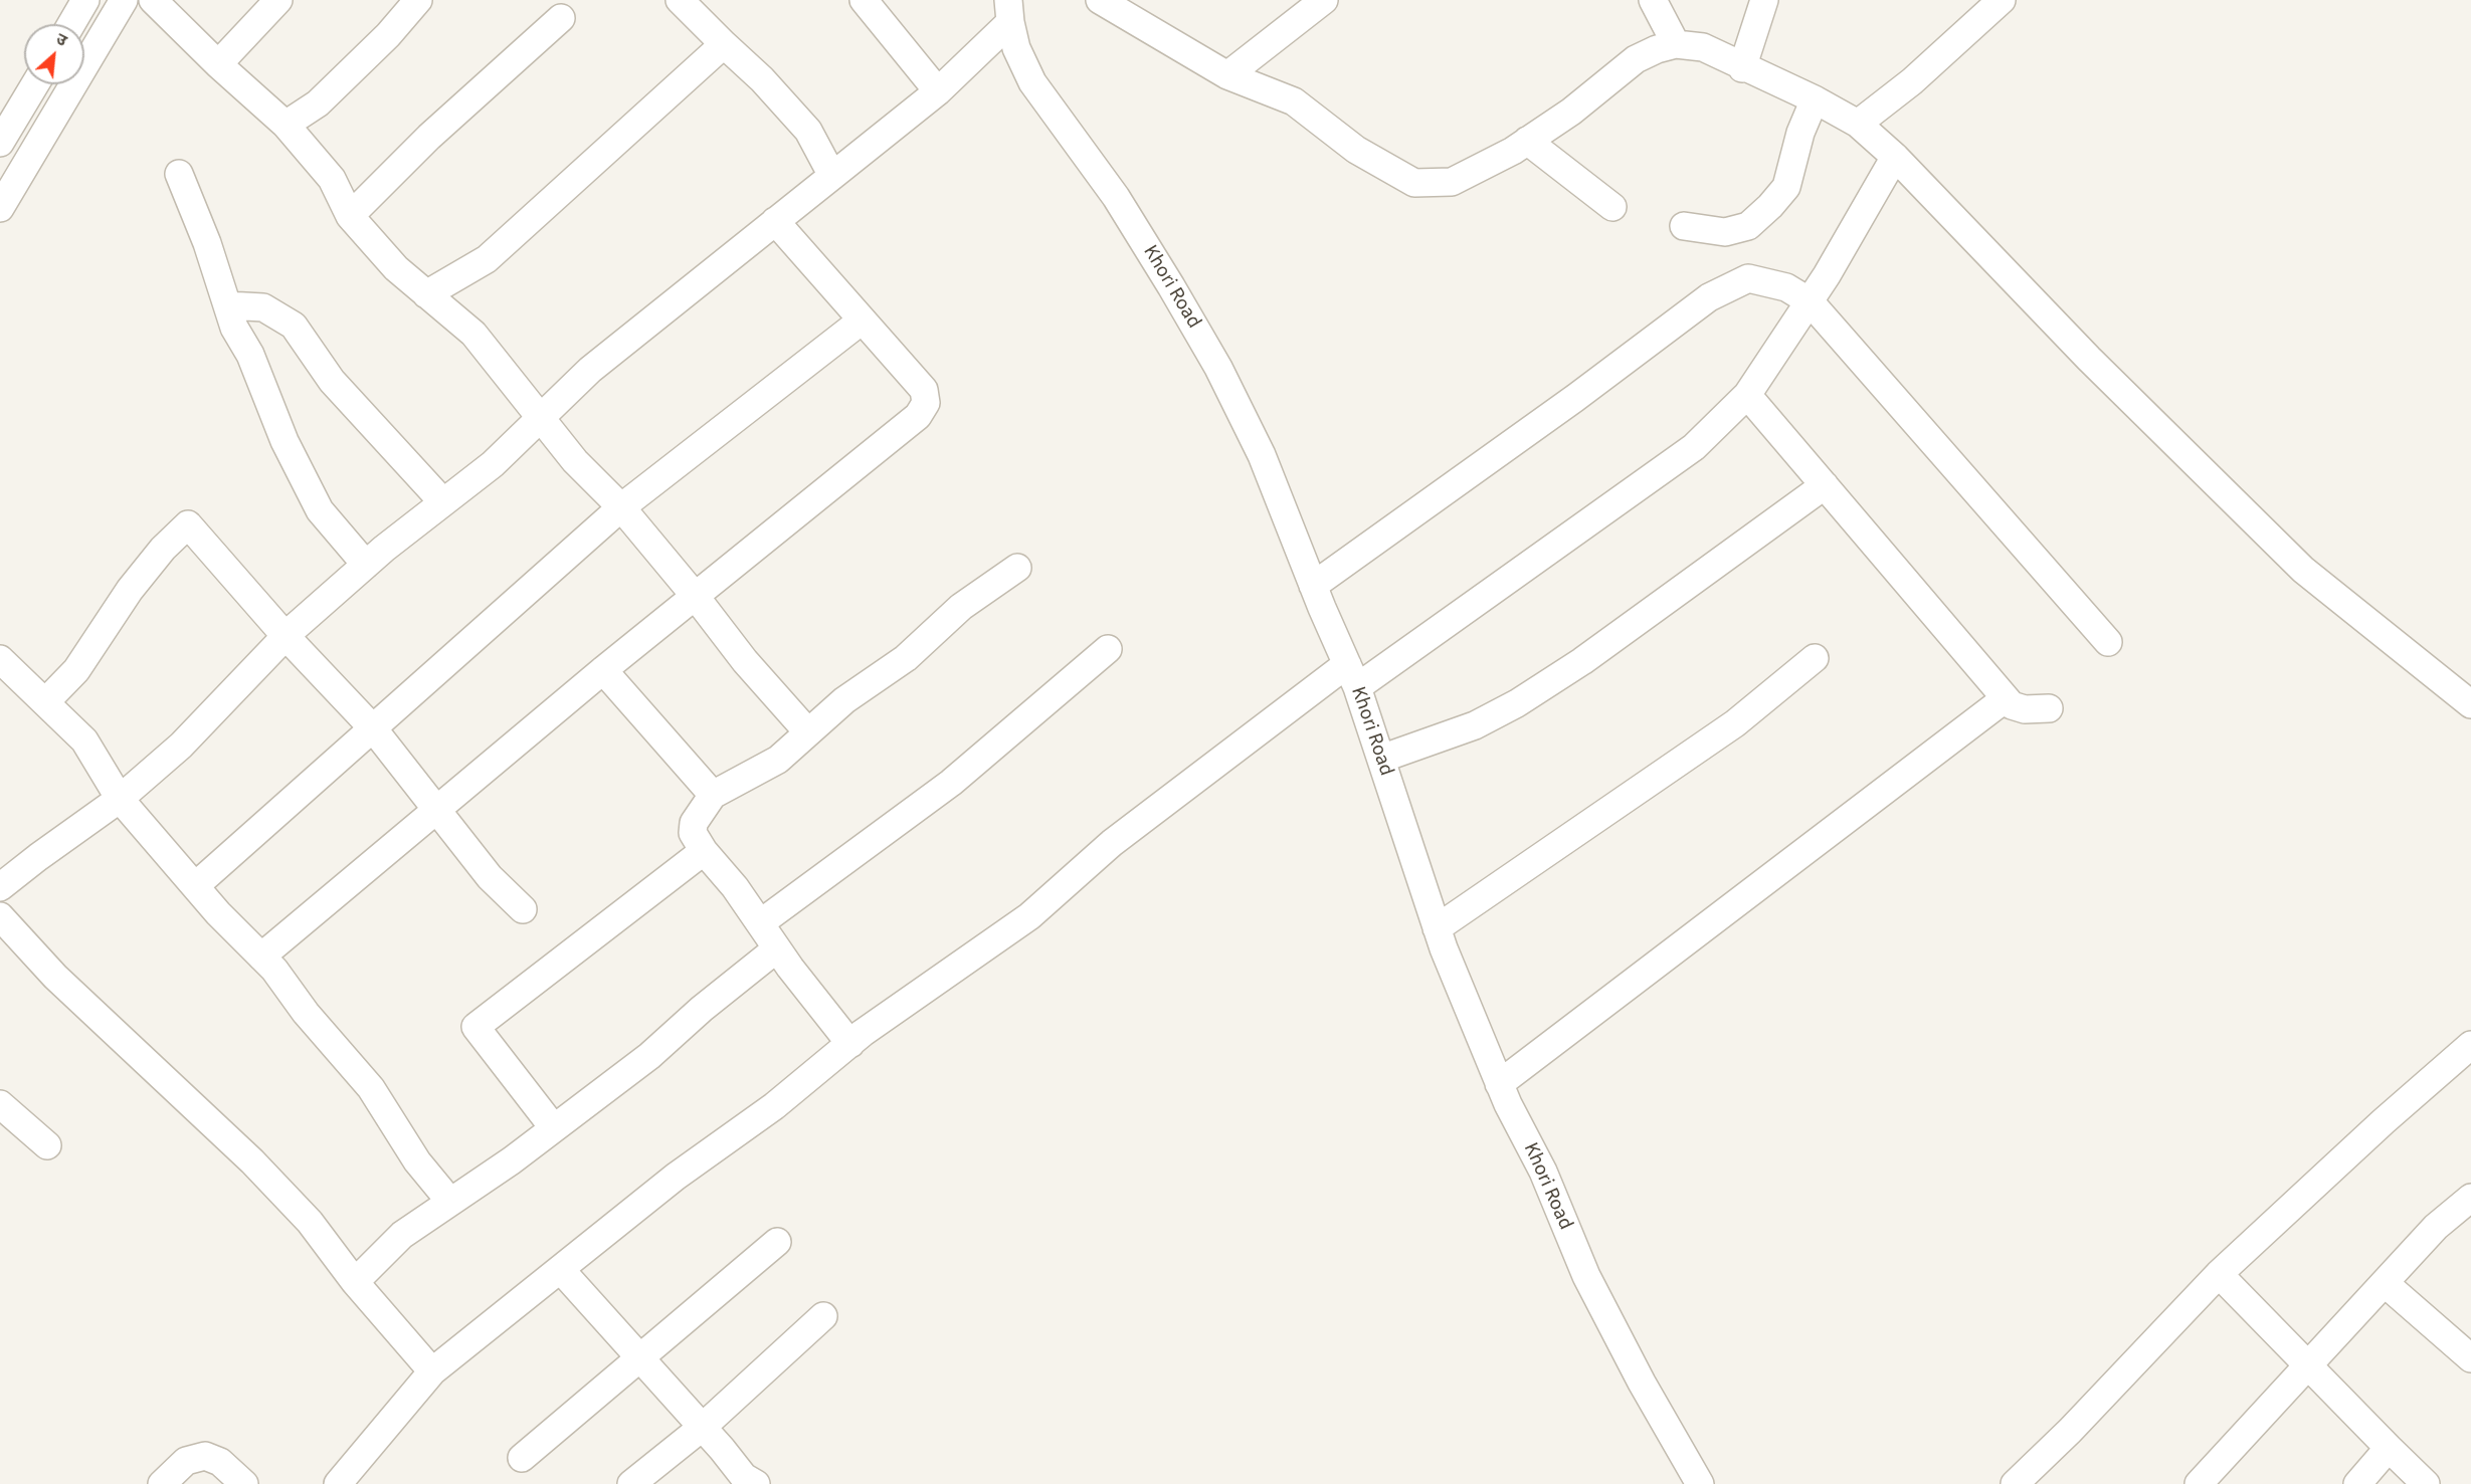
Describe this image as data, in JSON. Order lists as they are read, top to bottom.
{
  "streets": {
    "street": ["Khori Road"]
  },
  "north": "top right"
}
